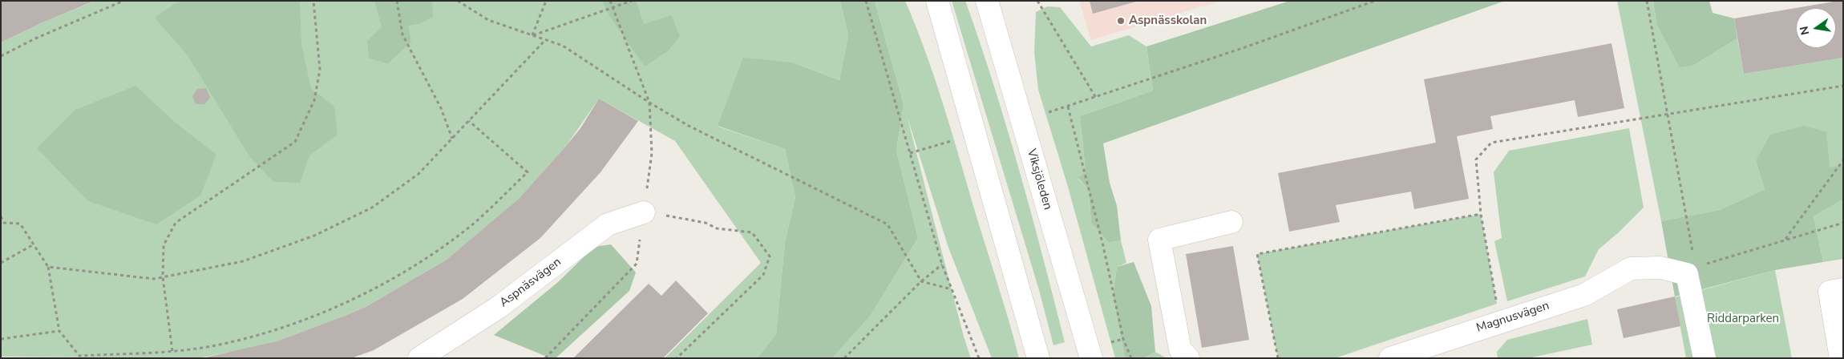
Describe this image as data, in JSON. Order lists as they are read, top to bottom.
{
  "streets": {
    "main road": ["Viksjöleden", "Aspnäsvägen", "Magnusvägen"]
  },
  "parks": ["Riddarparken"],
  "places": ["Aspnässkolan"],
  "north": "left"
}
